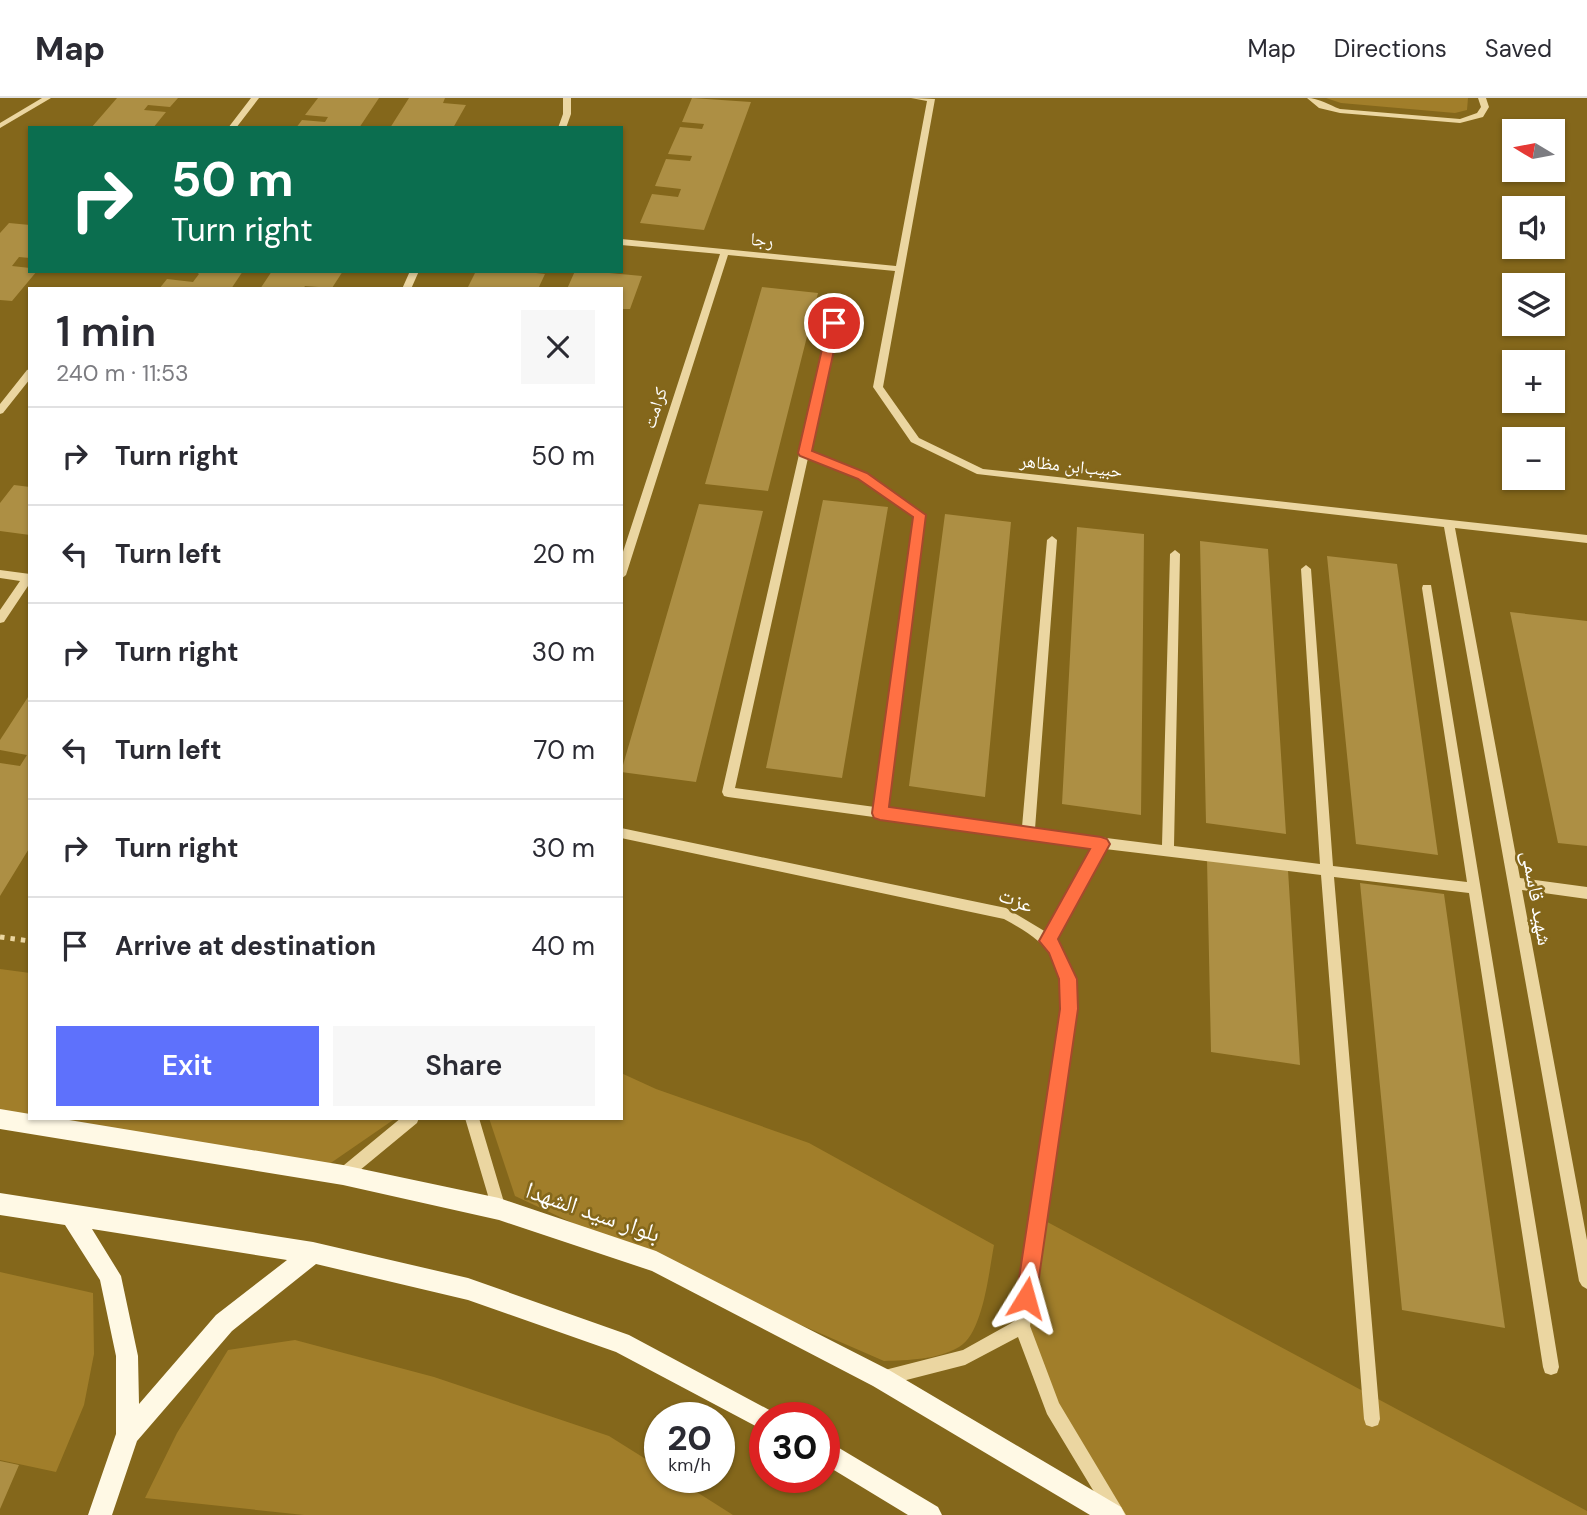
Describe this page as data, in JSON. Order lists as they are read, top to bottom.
{
  "streets": {
    "main road": ["بلوار سید الشهدا"],
    "street": [
      "رجا",
      "کرامت",
      "حبیب‌ابن مظاهر",
      "شهید قاسمی",
      "عزت"
    ]
  },
  "crossings": [
    ["رجا", "کرامت"],
    ["رجا", "حبیب‌ابن مظاهر"],
    ["حبیب‌ابن مظاهر", "شهید قاسمی"]
  ],
  "north": "left",
  "page": {
    "header": "Map",
    "nav": ["Map", "Directions", "Saved"],
    "map_buttons": ["+", "−"],
    "turn": ["50 m", "Turn right"],
    "heading": ["1 min", "240 m · 11:53"],
    "list": [
      {
        "name": "Turn right",
        "value": "50 m"
      },
      {
        "name": "Turn left",
        "value": "20 m"
      },
      {
        "name": "Turn right",
        "value": "30 m"
      },
      {
        "name": "Turn left",
        "value": "70 m"
      },
      {
        "name": "Turn right",
        "value": "30 m"
      },
      {
        "name": "Arrive at destination",
        "value": "40 m"
      }
    ],
    "buttons": ["Exit", "Share"],
    "speed": "20 km/h",
    "limit": "30"
  }
}
